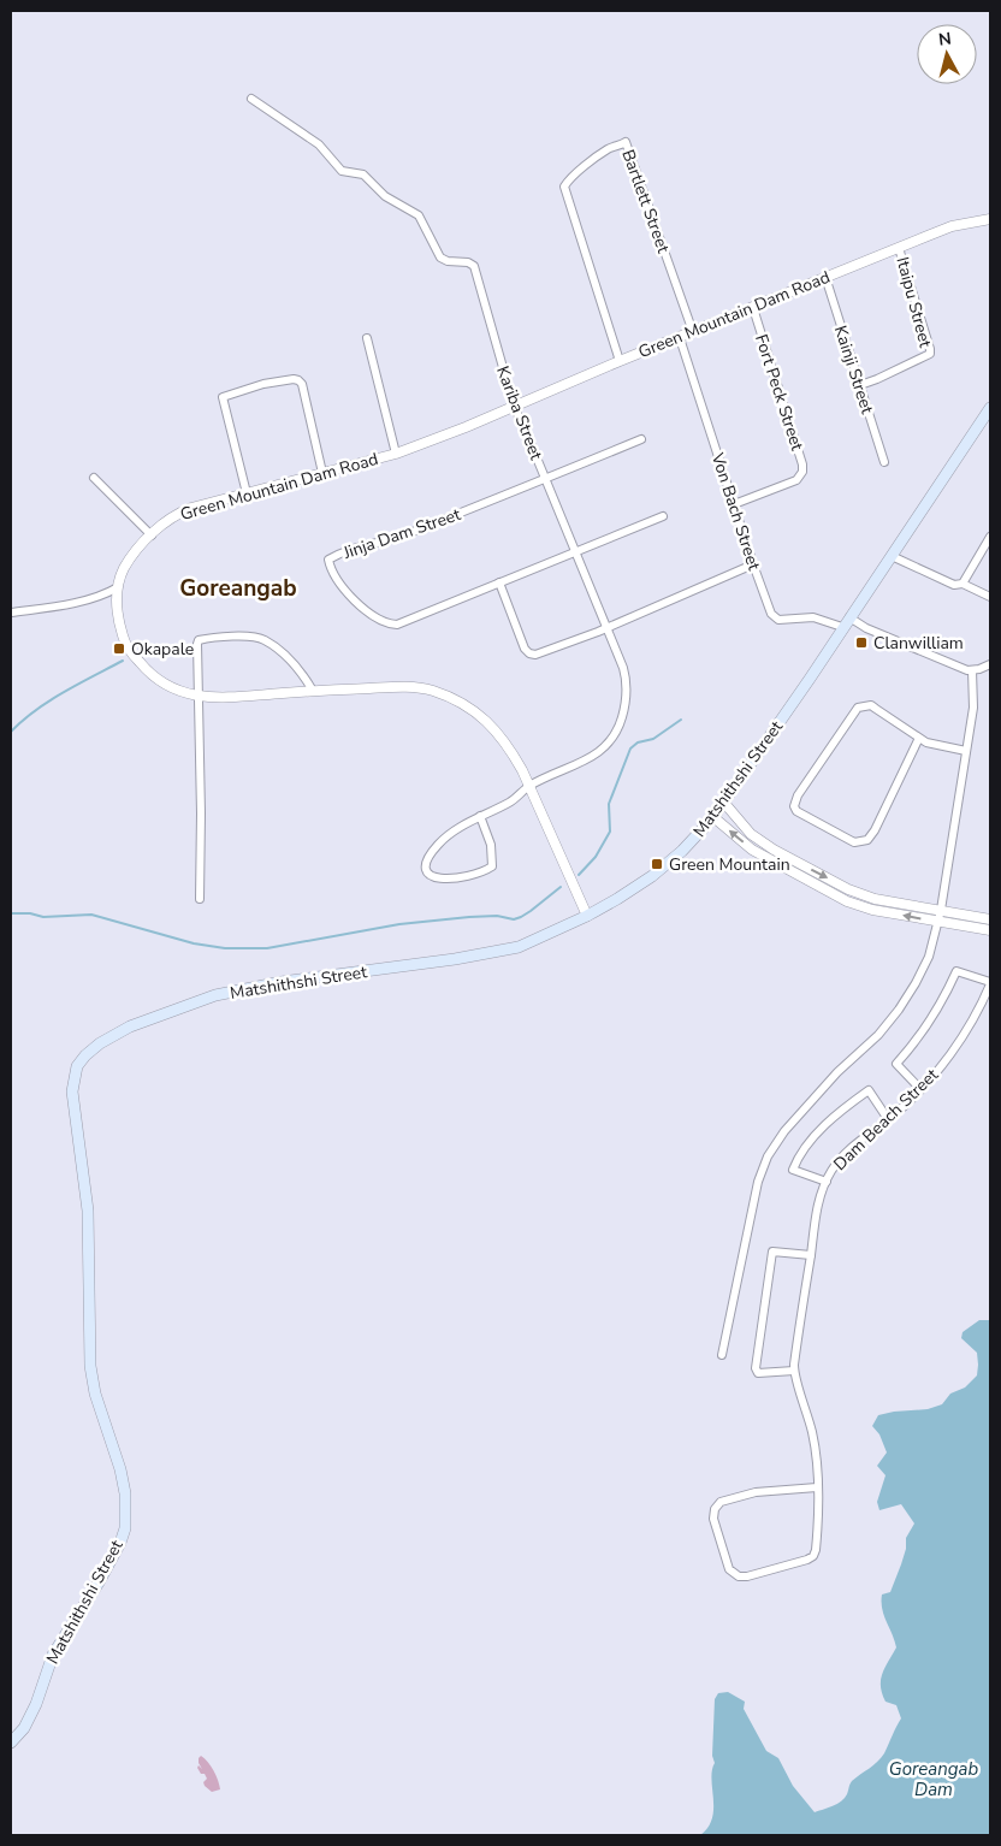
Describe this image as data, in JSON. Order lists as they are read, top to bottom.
{
  "streets": {
    "main road": ["Matshithshi Street"],
    "street": [
      "Bartlett Street",
      "Itaipu Street",
      "Green Mountain Dam Road",
      "Kainji Street",
      "Fort Peck Street",
      "Kariba Street",
      "Von Bach Street",
      "Jinja Dam Street",
      "Dam Beach Street"
    ]
  },
  "crossings": [
    ["Bartlett Street", "Green Mountain Dam Road"],
    ["Itaipu Street", "Green Mountain Dam Road"],
    ["Itaipu Street", "Kainji Street"],
    ["Green Mountain Dam Road", "Kainji Street"],
    ["Green Mountain Dam Road", "Fort Peck Street"],
    ["Green Mountain Dam Road", "Kariba Street"],
    ["Green Mountain Dam Road", "Von Bach Street"],
    ["Green Mountain Dam Road", "Matshithshi Street"],
    ["Fort Peck Street", "Von Bach Street"],
    ["Kariba Street", "Jinja Dam Street"],
    ["Von Bach Street", "Matshithshi Street"]
  ],
  "districts": ["Goreangab"],
  "water": ["Goreangab Dam"],
  "places": {
    "transit": ["Clanwilliam", "Okapale", "Green Mountain"]
  },
  "north": "top"
}
